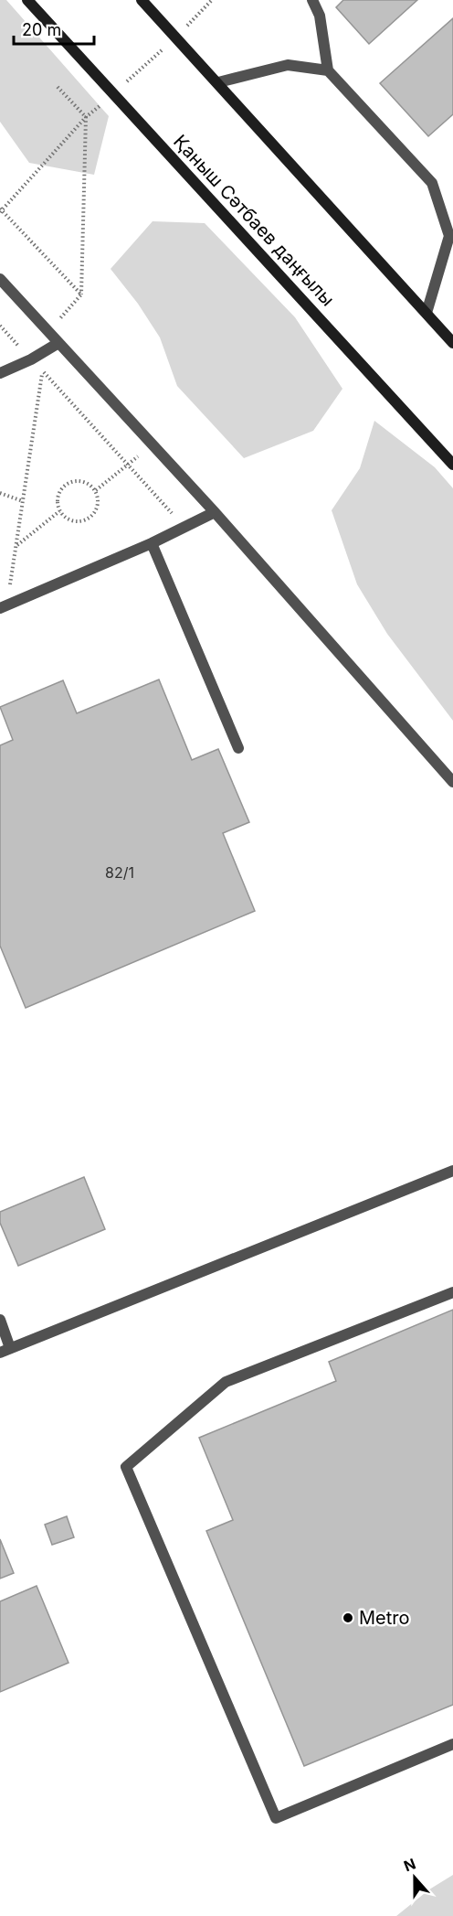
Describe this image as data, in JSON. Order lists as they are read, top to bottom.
{
  "streets": {
    "main road": ["Қаныш Сәтбаев даңғылы"]
  },
  "places": ["Metro"],
  "house_numbers": ["82/1"],
  "scale_bar": "20 m",
  "north": "top"
}
